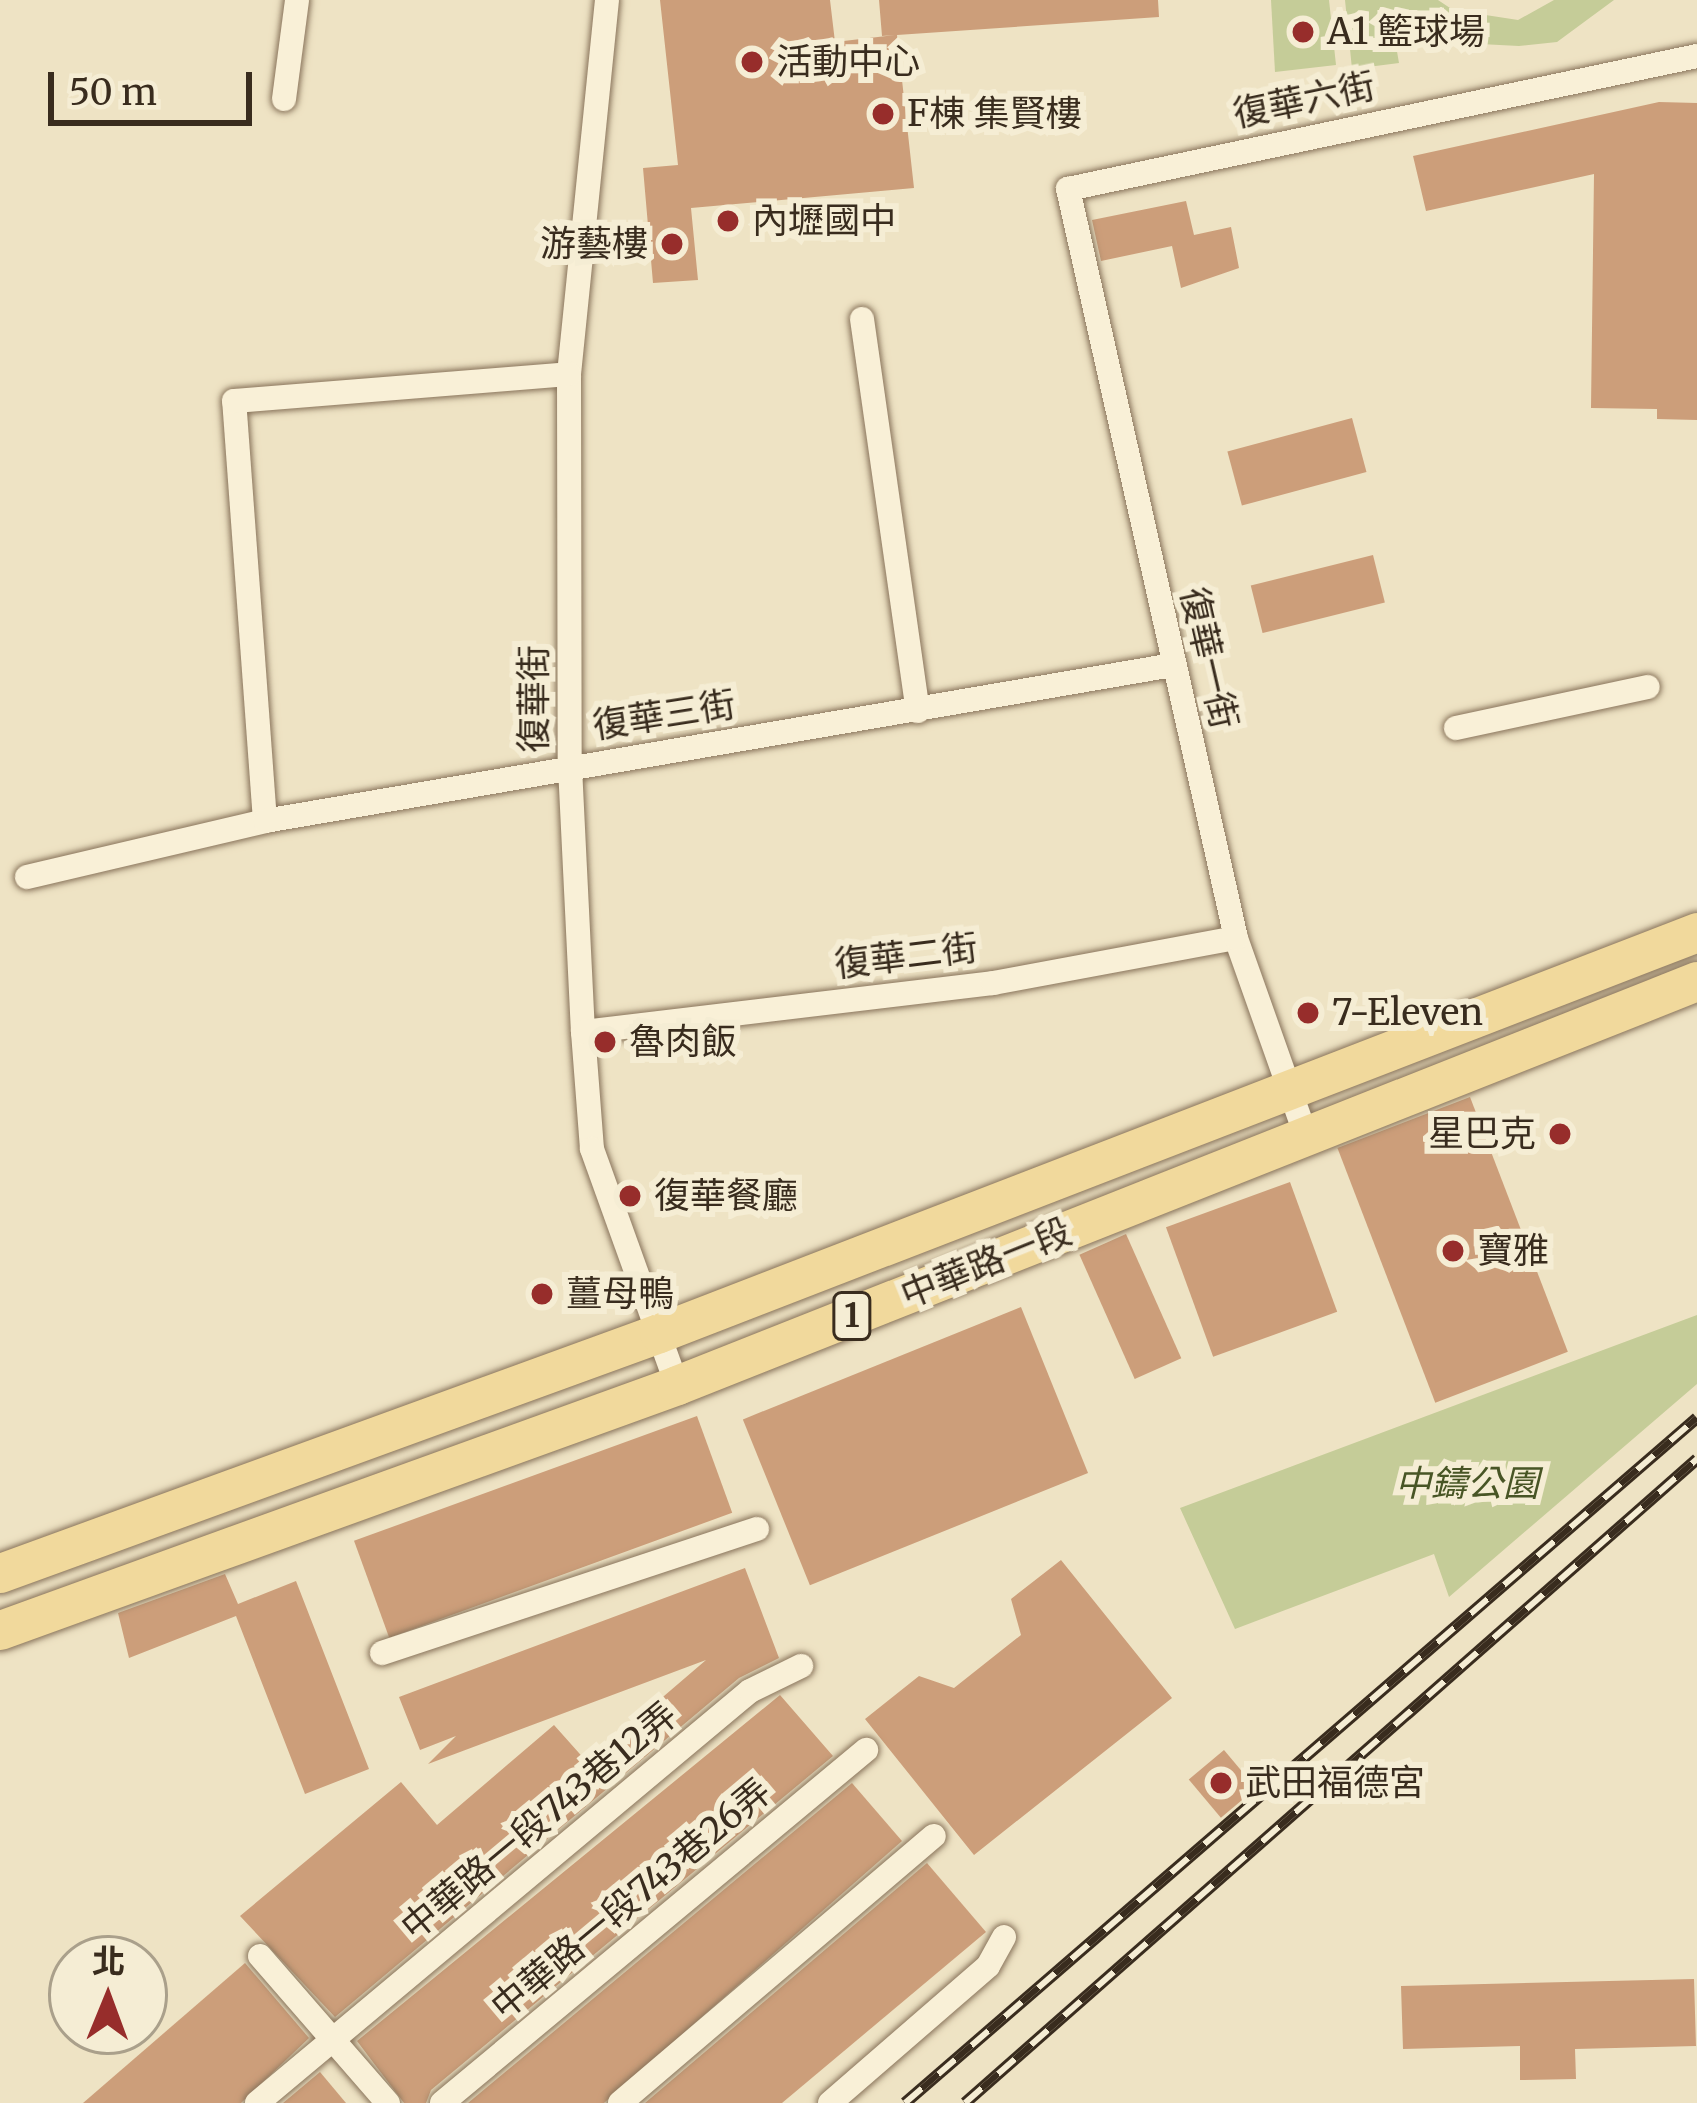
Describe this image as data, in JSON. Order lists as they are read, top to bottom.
{
  "streets": {
    "main road": ["中華路一段", "1"],
    "street": [
      "復華六街",
      "復華一街",
      "復華街",
      "復華三街",
      "復華二街",
      "中華路一段743巷12弄",
      "中華路一段743巷26弄"
    ]
  },
  "crossings": [
    ["復華六街", "復華一街"],
    ["復華一街", "復華三街"],
    ["復華一街", "復華二街"],
    ["復華一街", "中華路一段"],
    ["復華街", "復華三街"],
    ["復華街", "復華二街"],
    ["復華街", "中華路一段"]
  ],
  "parks": ["中鑄公園"],
  "places": [
    "A1 籃球場",
    "活動中心",
    "F棟 集賢樓",
    "內壢國中",
    "游藝樓",
    "7-Eleven",
    "魯肉飯",
    "星巴克",
    "復華餐廳",
    "寶雅",
    "薑母鴨",
    "武田福德宮"
  ],
  "scale_bar": "50 m",
  "north": "top"
}
